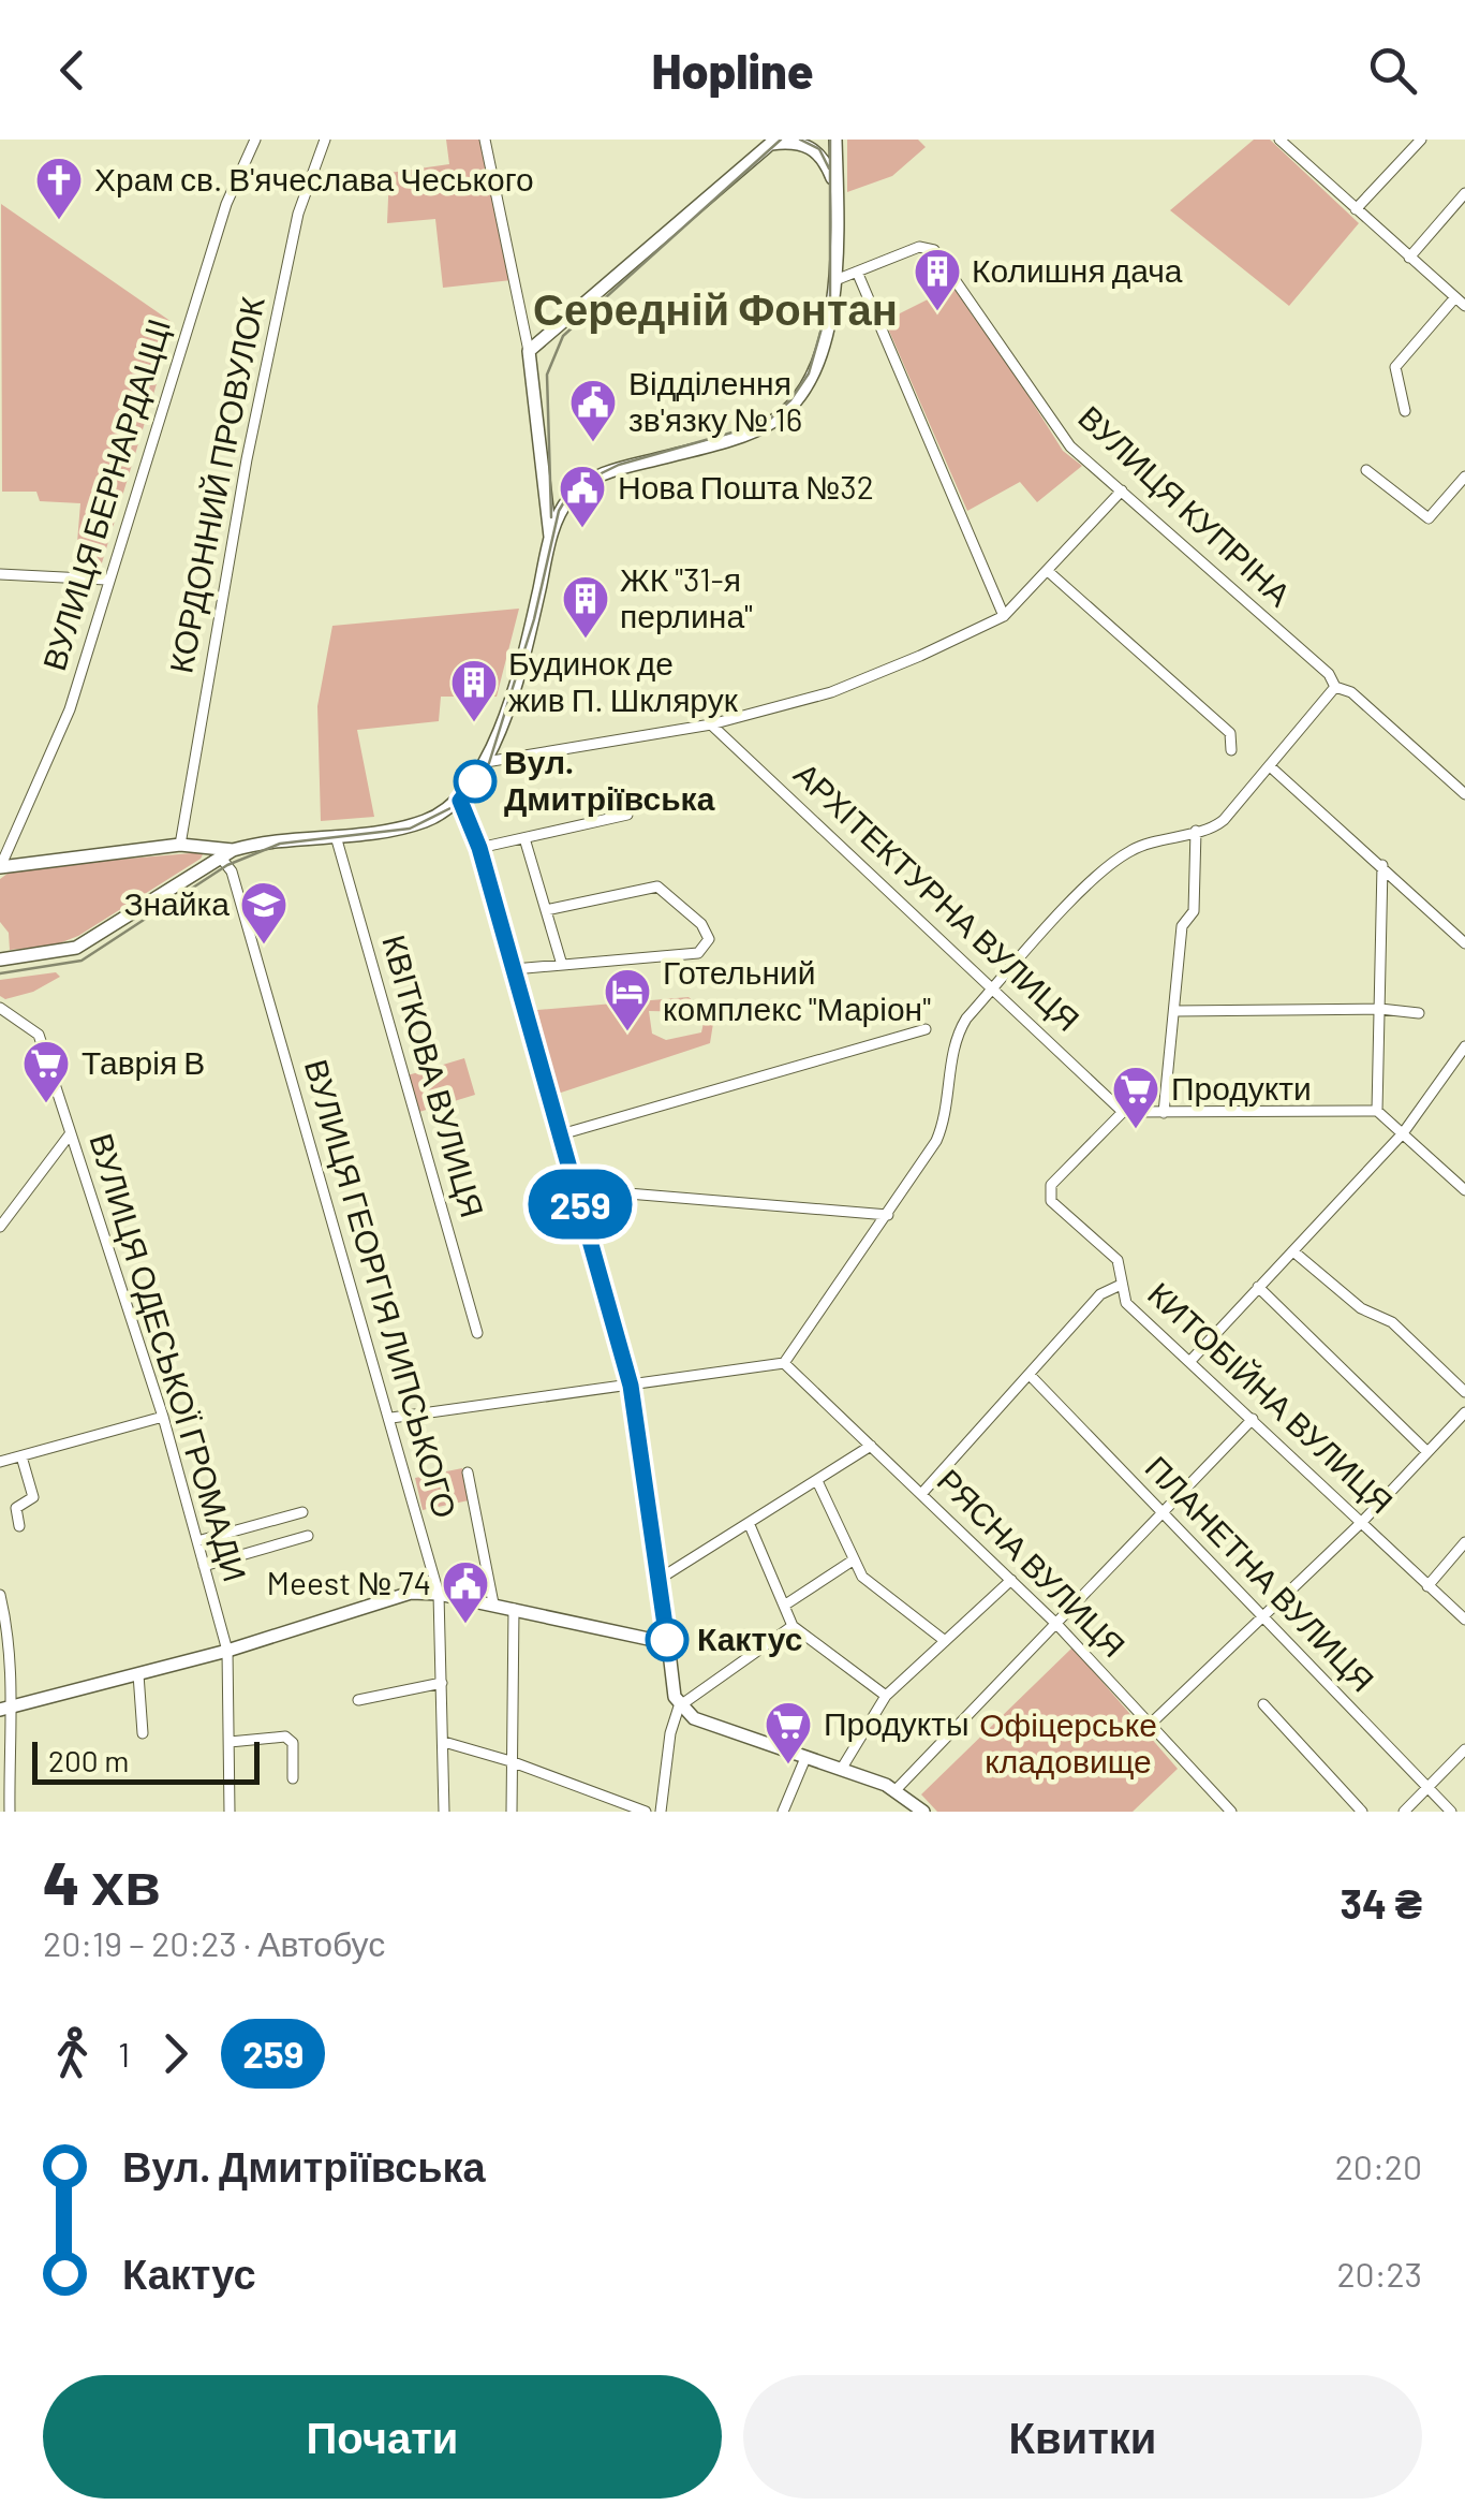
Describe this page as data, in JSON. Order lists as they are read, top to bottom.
{
  "streets": {
    "street": [
      "КОРДОННИЙ ПРОВУЛОК",
      "ВУЛИЦЯ БЕРНАРДАЦЦІ",
      "ВУЛИЦЯ КУПРІНА",
      "АРХІТЕКТУРНА ВУЛИЦЯ",
      "КВІТКОВА ВУЛИЦЯ",
      "ВУЛИЦЯ ГЕОРГІЯ ЛИПСЬКОГО",
      "ВУЛИЦЯ ОДЕСЬКОЇ ГРОМАДИ",
      "КИТОБІЙНА ВУЛИЦЯ",
      "РЯСНА ВУЛИЦЯ",
      "ПЛАНЕТНА ВУЛИЦЯ"
    ]
  },
  "crossings": [
    ["АРХІТЕКТУРНА ВУЛИЦЯ", "КИТОБІЙНА ВУЛИЦЯ"]
  ],
  "districts": ["Середній Фонтан"],
  "parks": ["Офіцерське кладовище"],
  "places": {
    "church": ["Храм св. В'ячеслава Чеського"],
    "building": ["Колишня дача", "ЖК \"31-я перлина\"", "Будинок де жив П. Шклярук"],
    "public building": ["Відділення зв'язку № 16", "Нова Пошта №32", "Meest № 74"],
    "other": ["Вул. Дмитріївська", "Кактус"],
    "school or university": ["Знайка"],
    "hotel": ["Готельний комплекс \"Маріон\""],
    "supermarket": ["Таврія В", "Продукти", "Продукты"]
  },
  "lines": ["bus line 259"],
  "scale_bar": "200 m",
  "page": {
    "header": "Hopline",
    "on_map": "259",
    "scale": "200 m",
    "heading": ["4 хв", "20:19 – 20:23 · Автобус", "34 ₴"],
    "legs": ["1", "259"],
    "list": [
      {
        "name": "Вул. Дмитріївська",
        "value": "20:20"
      },
      {
        "name": "Кактус",
        "value": "20:23"
      }
    ],
    "buttons": ["Почати", "Квитки"]
  }
}
